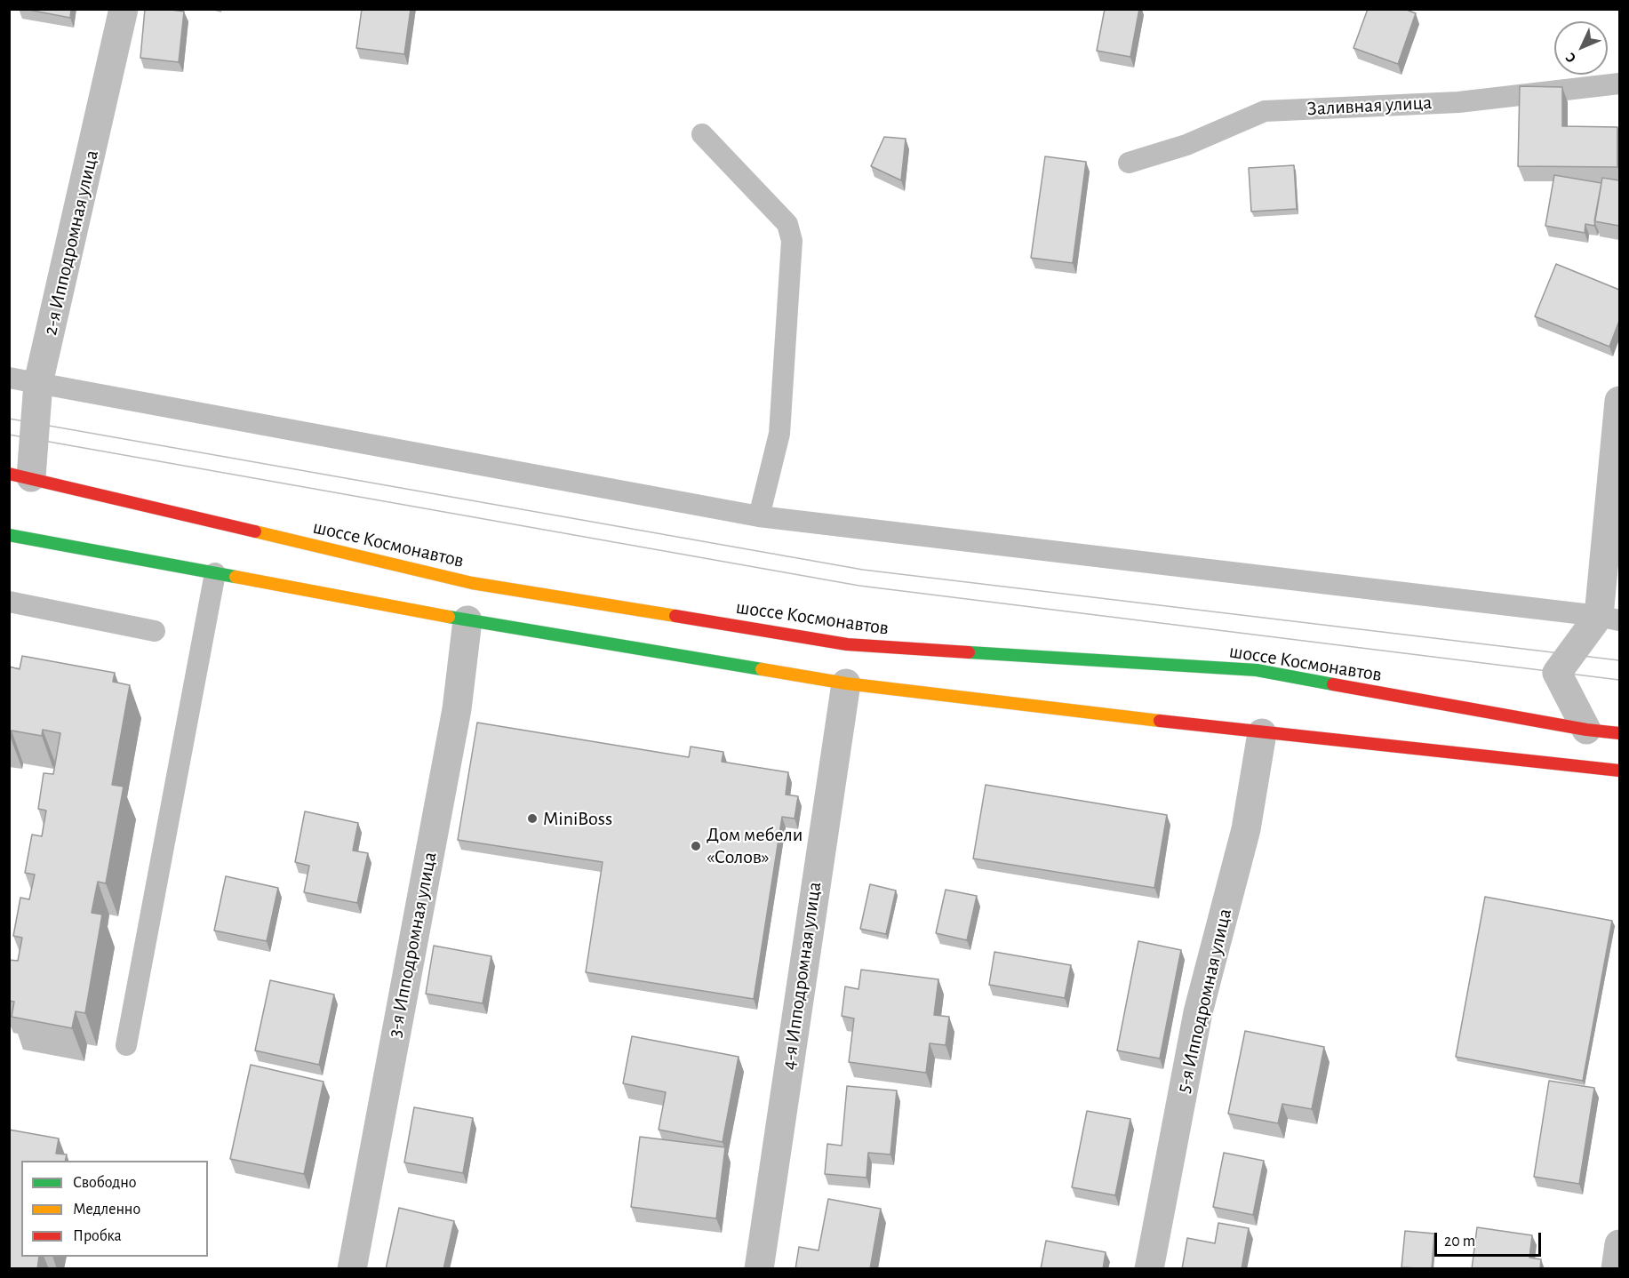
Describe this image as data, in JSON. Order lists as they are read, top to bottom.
{
  "streets": {
    "main road": ["шоссе Космонавтов"],
    "street": [
      "2-я Ипподромная улица",
      "3-я Ипподромная улица",
      "4-я Ипподромная улица",
      "5-я Ипподромная улица"
    ],
    "lane": ["Заливная улица"]
  },
  "crossings": [
    ["2-я Ипподромная улица", "шоссе Космонавтов"]
  ],
  "places": ["MiniBoss", "Дом мебели «Солов»"],
  "legend": ["Свободно", "Медленно", "Пробка"],
  "scale_bar": "20 m",
  "north": "bottom left"
}
